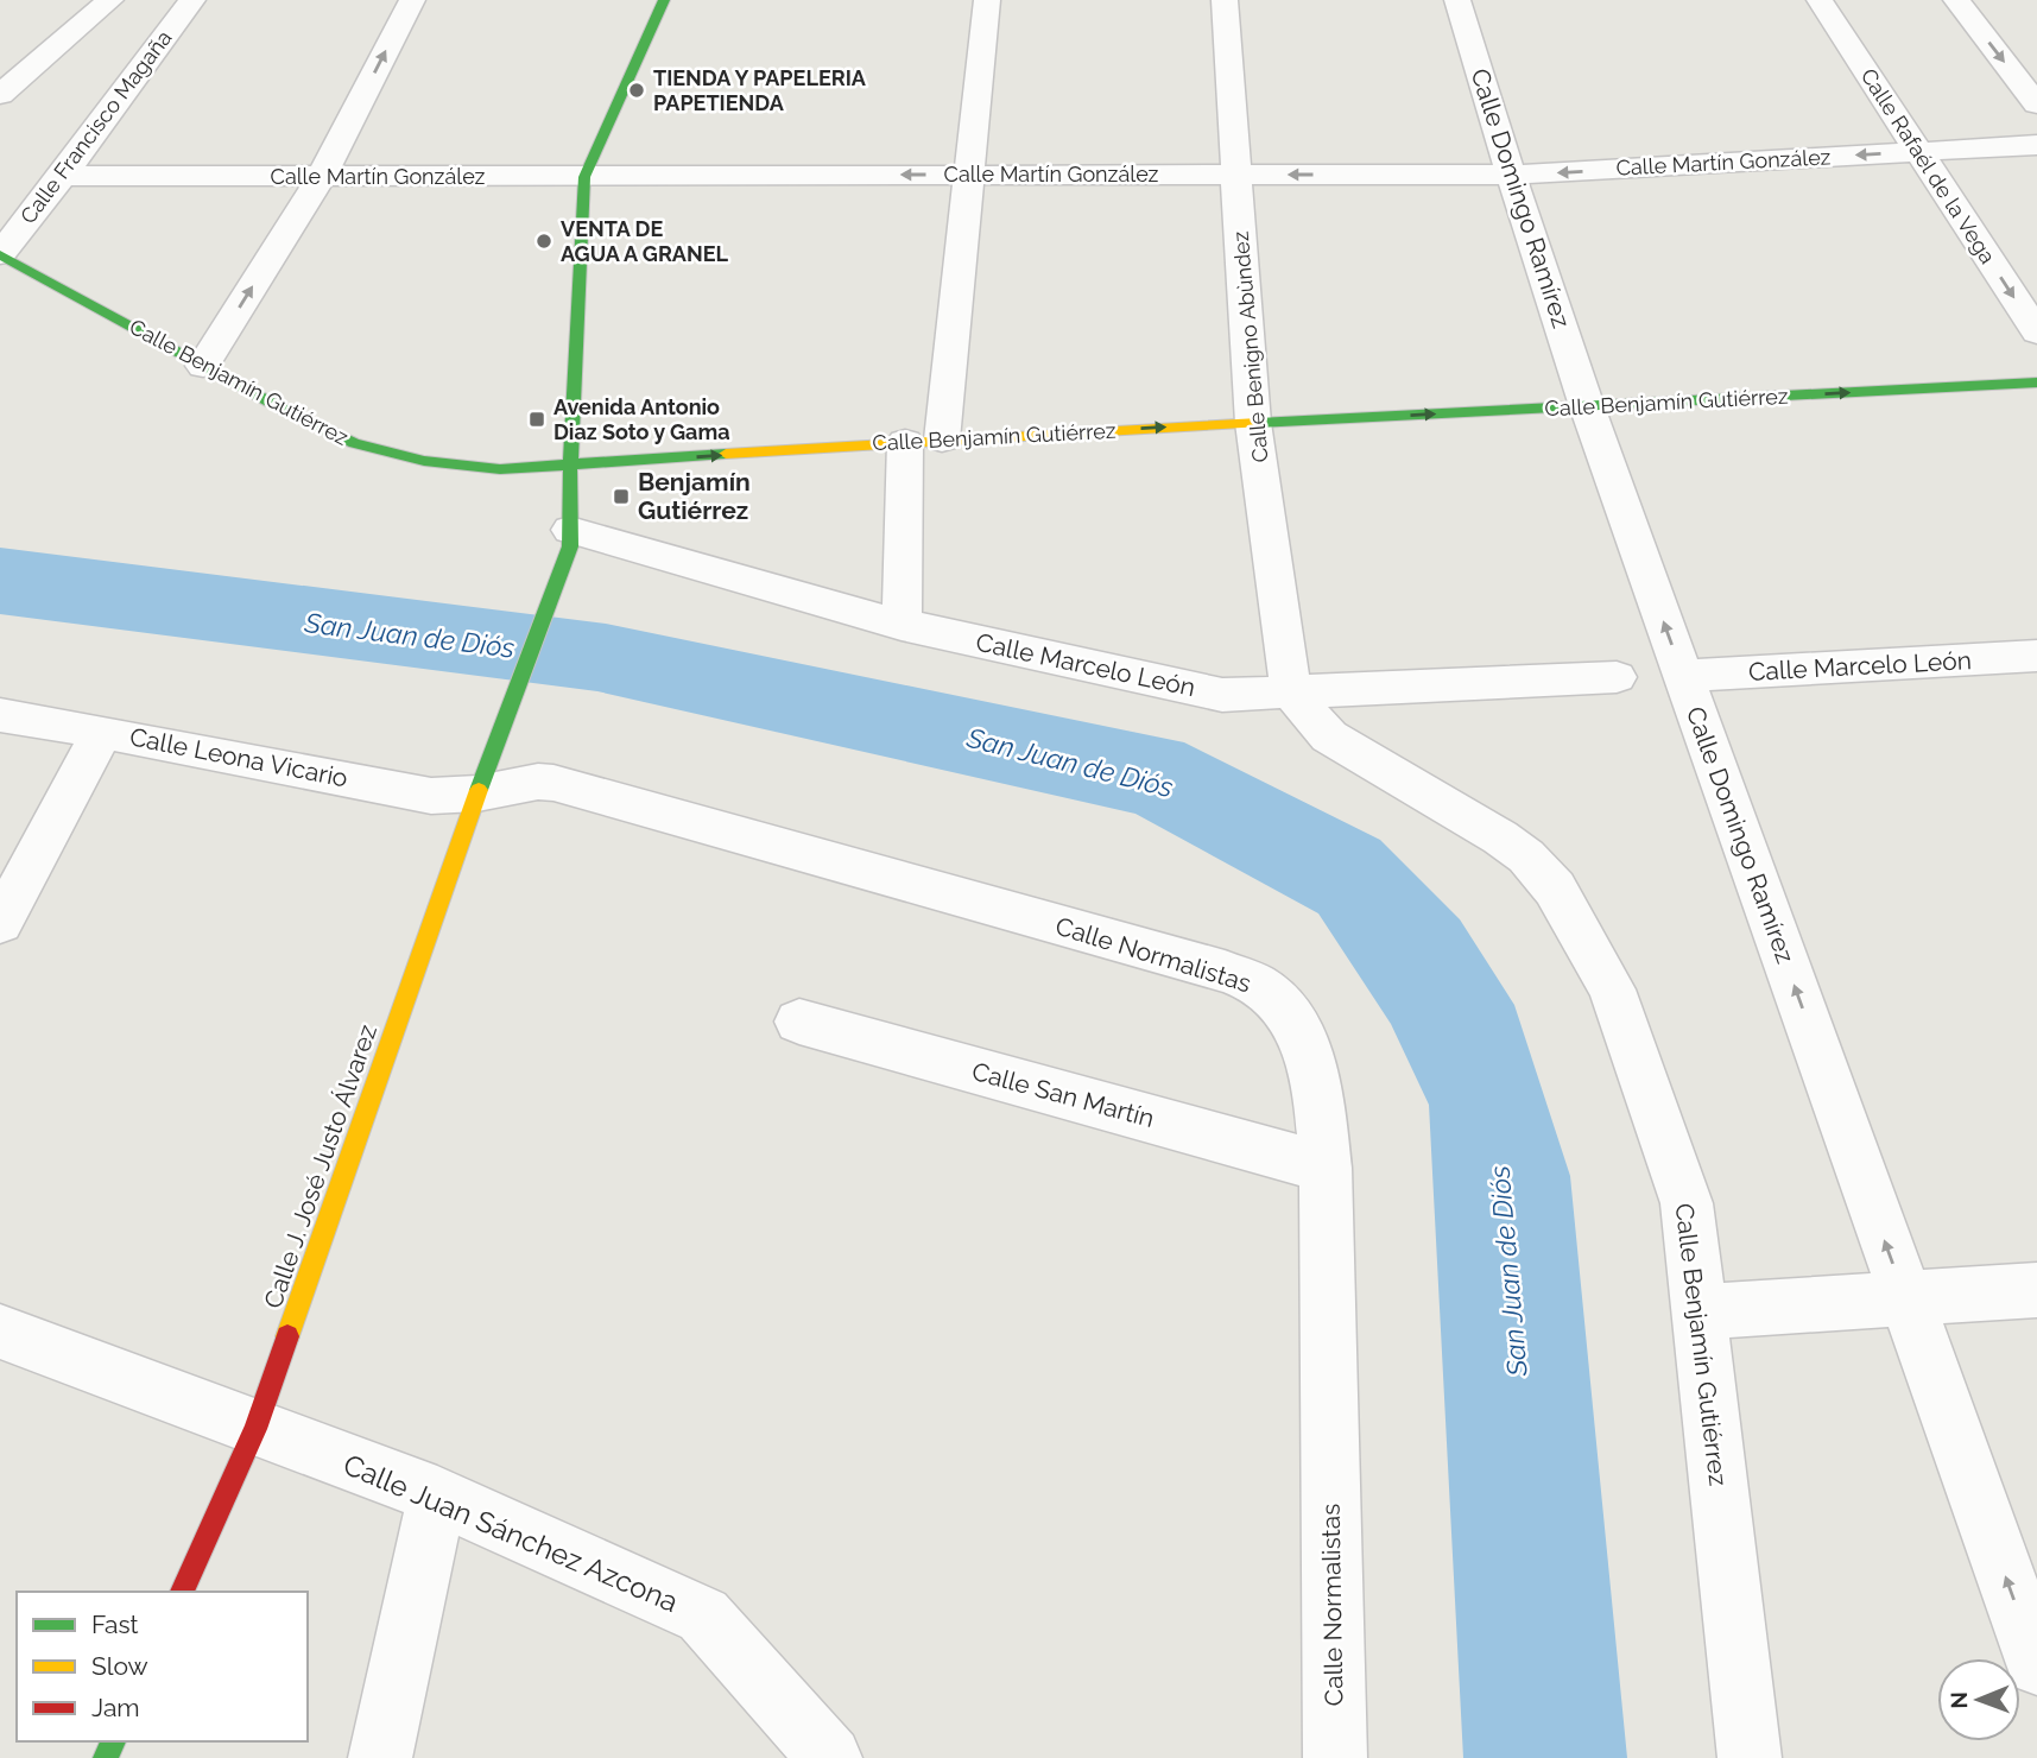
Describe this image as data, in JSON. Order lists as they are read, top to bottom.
{
  "streets": {
    "street": [
      "Calle Francisco Magaña",
      "Calle Martín González",
      "Calle Rafaél de la Vega",
      "Calle Domingo Ramírez",
      "Calle Benigno Abùndez",
      "Calle Benjamín Gutiérrez",
      "Calle Marcelo León",
      "Calle Leona Vicario",
      "Calle Normalistas",
      "Calle San Martín",
      "Calle J. José Justo Álvarez",
      "Calle Juan Sánchez Azcona"
    ]
  },
  "crossings": [
    ["Calle Francisco Magaña", "Calle Martín González"],
    ["Calle Francisco Magaña", "Calle Benjamín Gutiérrez"],
    ["Calle Martín González", "Calle Rafaél de la Vega"],
    ["Calle Martín González", "Calle Domingo Ramírez"],
    ["Calle Martín González", "Calle Benigno Abùndez"],
    ["Calle Domingo Ramírez", "Calle Benjamín Gutiérrez"],
    ["Calle Domingo Ramírez", "Calle Marcelo León"],
    ["Calle Benigno Abùndez", "Calle Benjamín Gutiérrez"],
    ["Calle Benigno Abùndez", "Calle Marcelo León"],
    ["Calle Benjamín Gutiérrez", "Calle Marcelo León"],
    ["Calle Marcelo León", "Calle J. José Justo Álvarez"],
    ["Calle Leona Vicario", "Calle Normalistas"],
    ["Calle Leona Vicario", "Calle J. José Justo Álvarez"],
    ["Calle Normalistas", "Calle San Martín"],
    ["Calle Normalistas", "Calle J. José Justo Álvarez"],
    ["Calle J. José Justo Álvarez", "Calle Juan Sánchez Azcona"]
  ],
  "one_way": [
    "Calle Martín González",
    "Calle Rafaél de la Vega",
    "Calle Domingo Ramírez",
    "Calle Benjamín Gutiérrez"
  ],
  "water": ["San Juan de Diós"],
  "places": {
    "other": ["TIENDA Y PAPELERIA PAPETIENDA", "VENTA DE AGUA A GRANEL"],
    "transit": ["Avenida Antonio Diaz Soto y Gama", "Benjamín Gutiérrez"]
  },
  "legend": ["Fast", "Slow", "Jam"],
  "north": "left"
}
